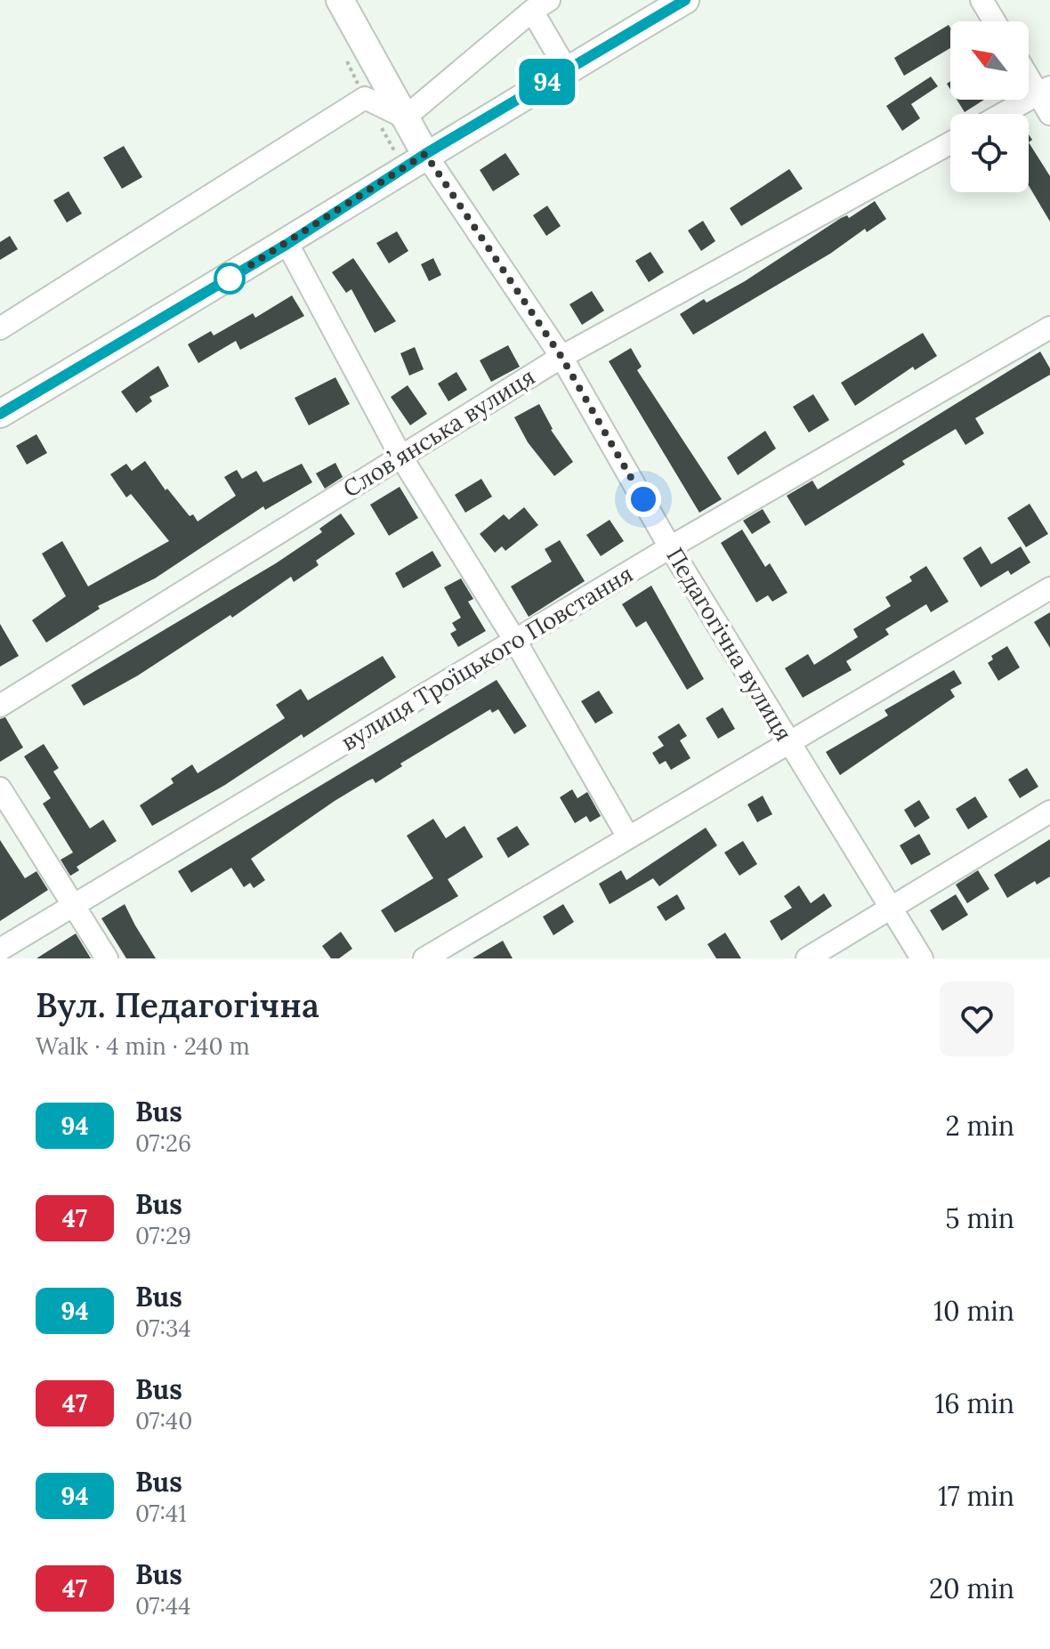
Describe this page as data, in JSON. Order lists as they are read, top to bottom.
{
  "streets": {
    "main road": ["Педагогічна вулиця"],
    "street": ["Словʼянська вулиця", "вулиця Троїцького Повстання"]
  },
  "crossings": [
    ["Словʼянська вулиця", "Педагогічна вулиця"],
    ["Педагогічна вулиця", "вулиця Троїцького Повстання"]
  ],
  "lines": ["bus line 94"],
  "north": "top left",
  "page": {
    "on_map": "94",
    "heading": ["Вул. Педагогічна", "Walk · 4 min · 240 m"],
    "list": [
      {
        "mark": "94",
        "name": "Bus",
        "note": "07:26",
        "value": "2 min"
      },
      {
        "mark": "47",
        "name": "Bus",
        "note": "07:29",
        "value": "5 min"
      },
      {
        "mark": "94",
        "name": "Bus",
        "note": "07:34",
        "value": "10 min"
      },
      {
        "mark": "47",
        "name": "Bus",
        "note": "07:40",
        "value": "16 min"
      },
      {
        "mark": "94",
        "name": "Bus",
        "note": "07:41",
        "value": "17 min"
      },
      {
        "mark": "47",
        "name": "Bus",
        "note": "07:44",
        "value": "20 min"
      }
    ]
  }
}
